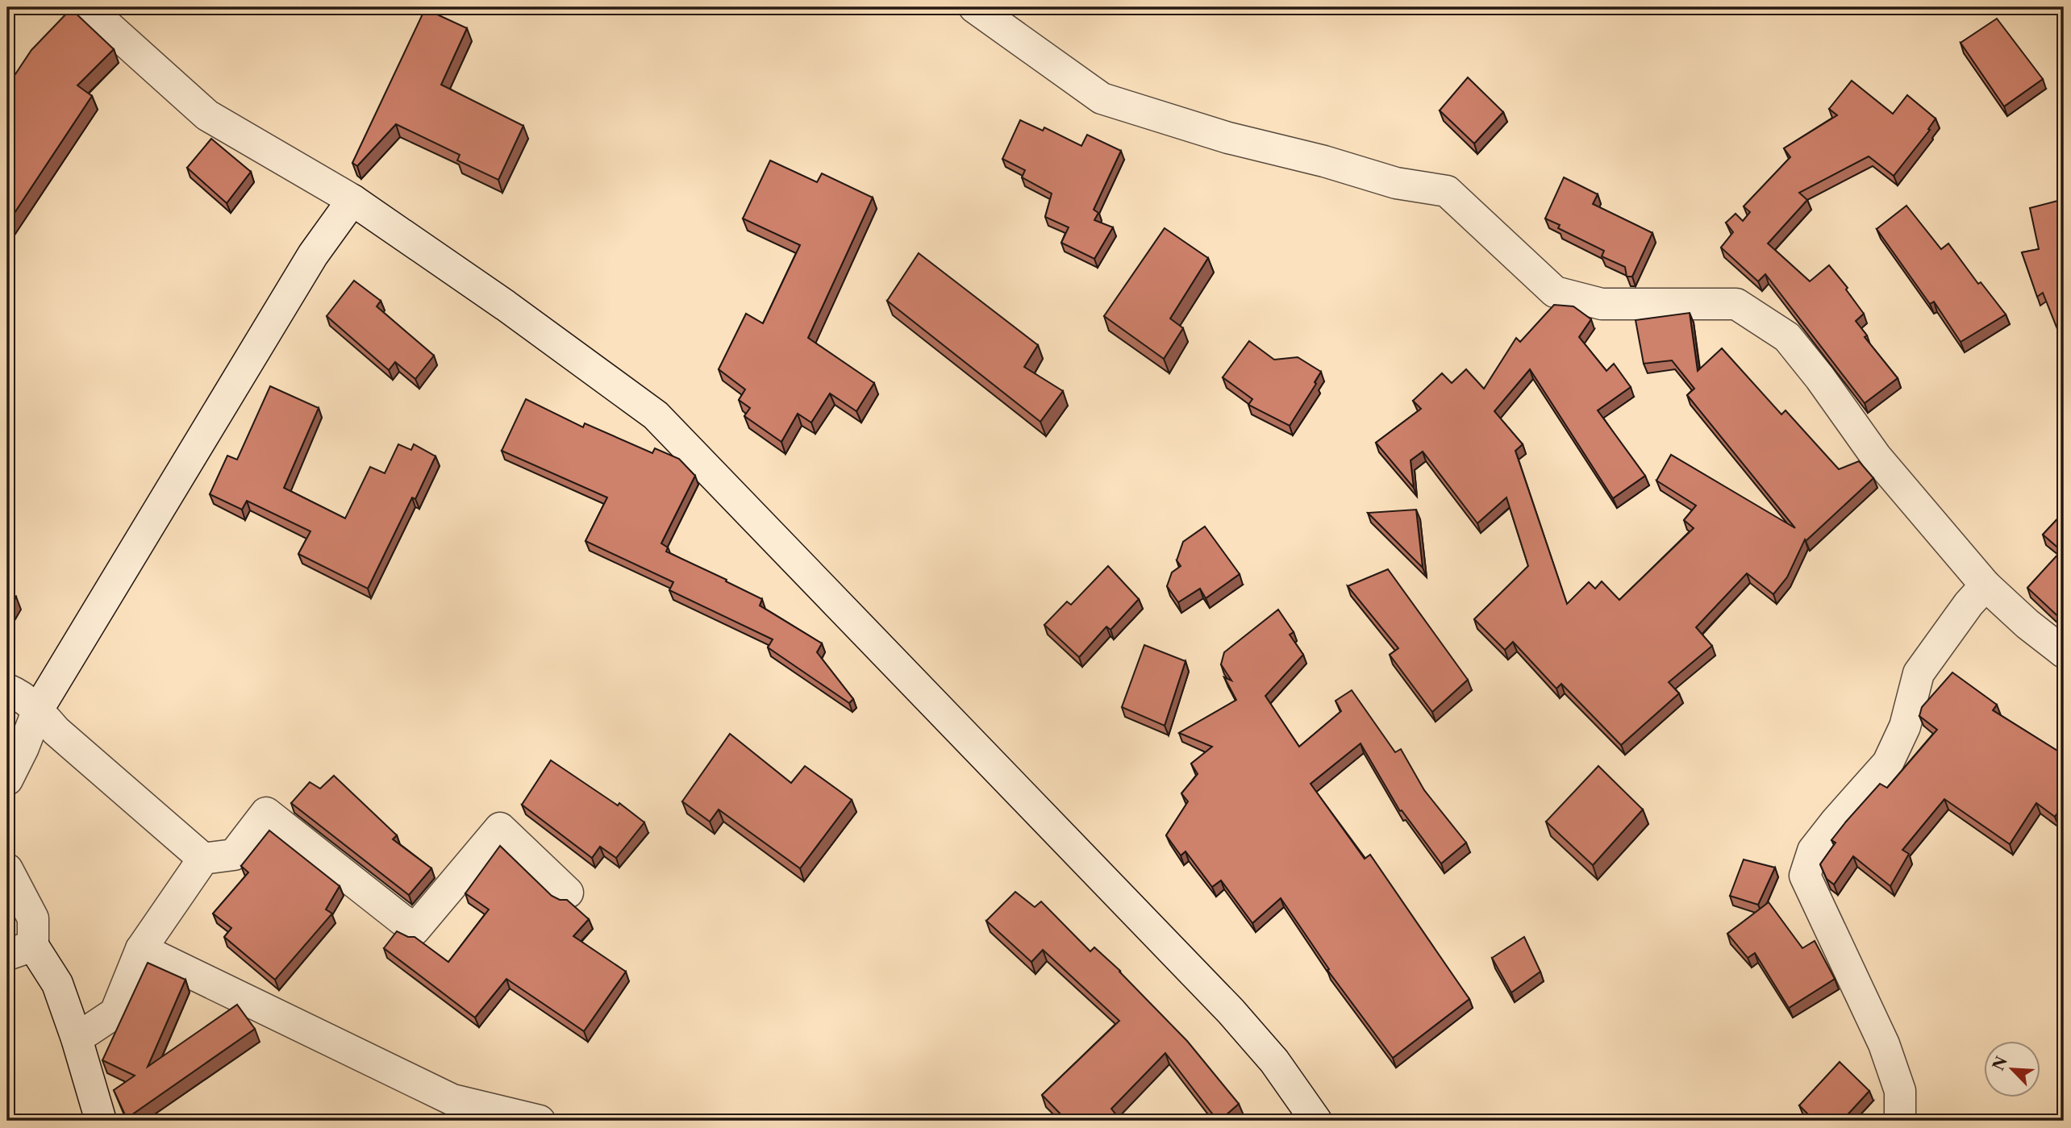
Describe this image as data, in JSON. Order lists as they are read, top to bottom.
{
  "north": "top left"
}
